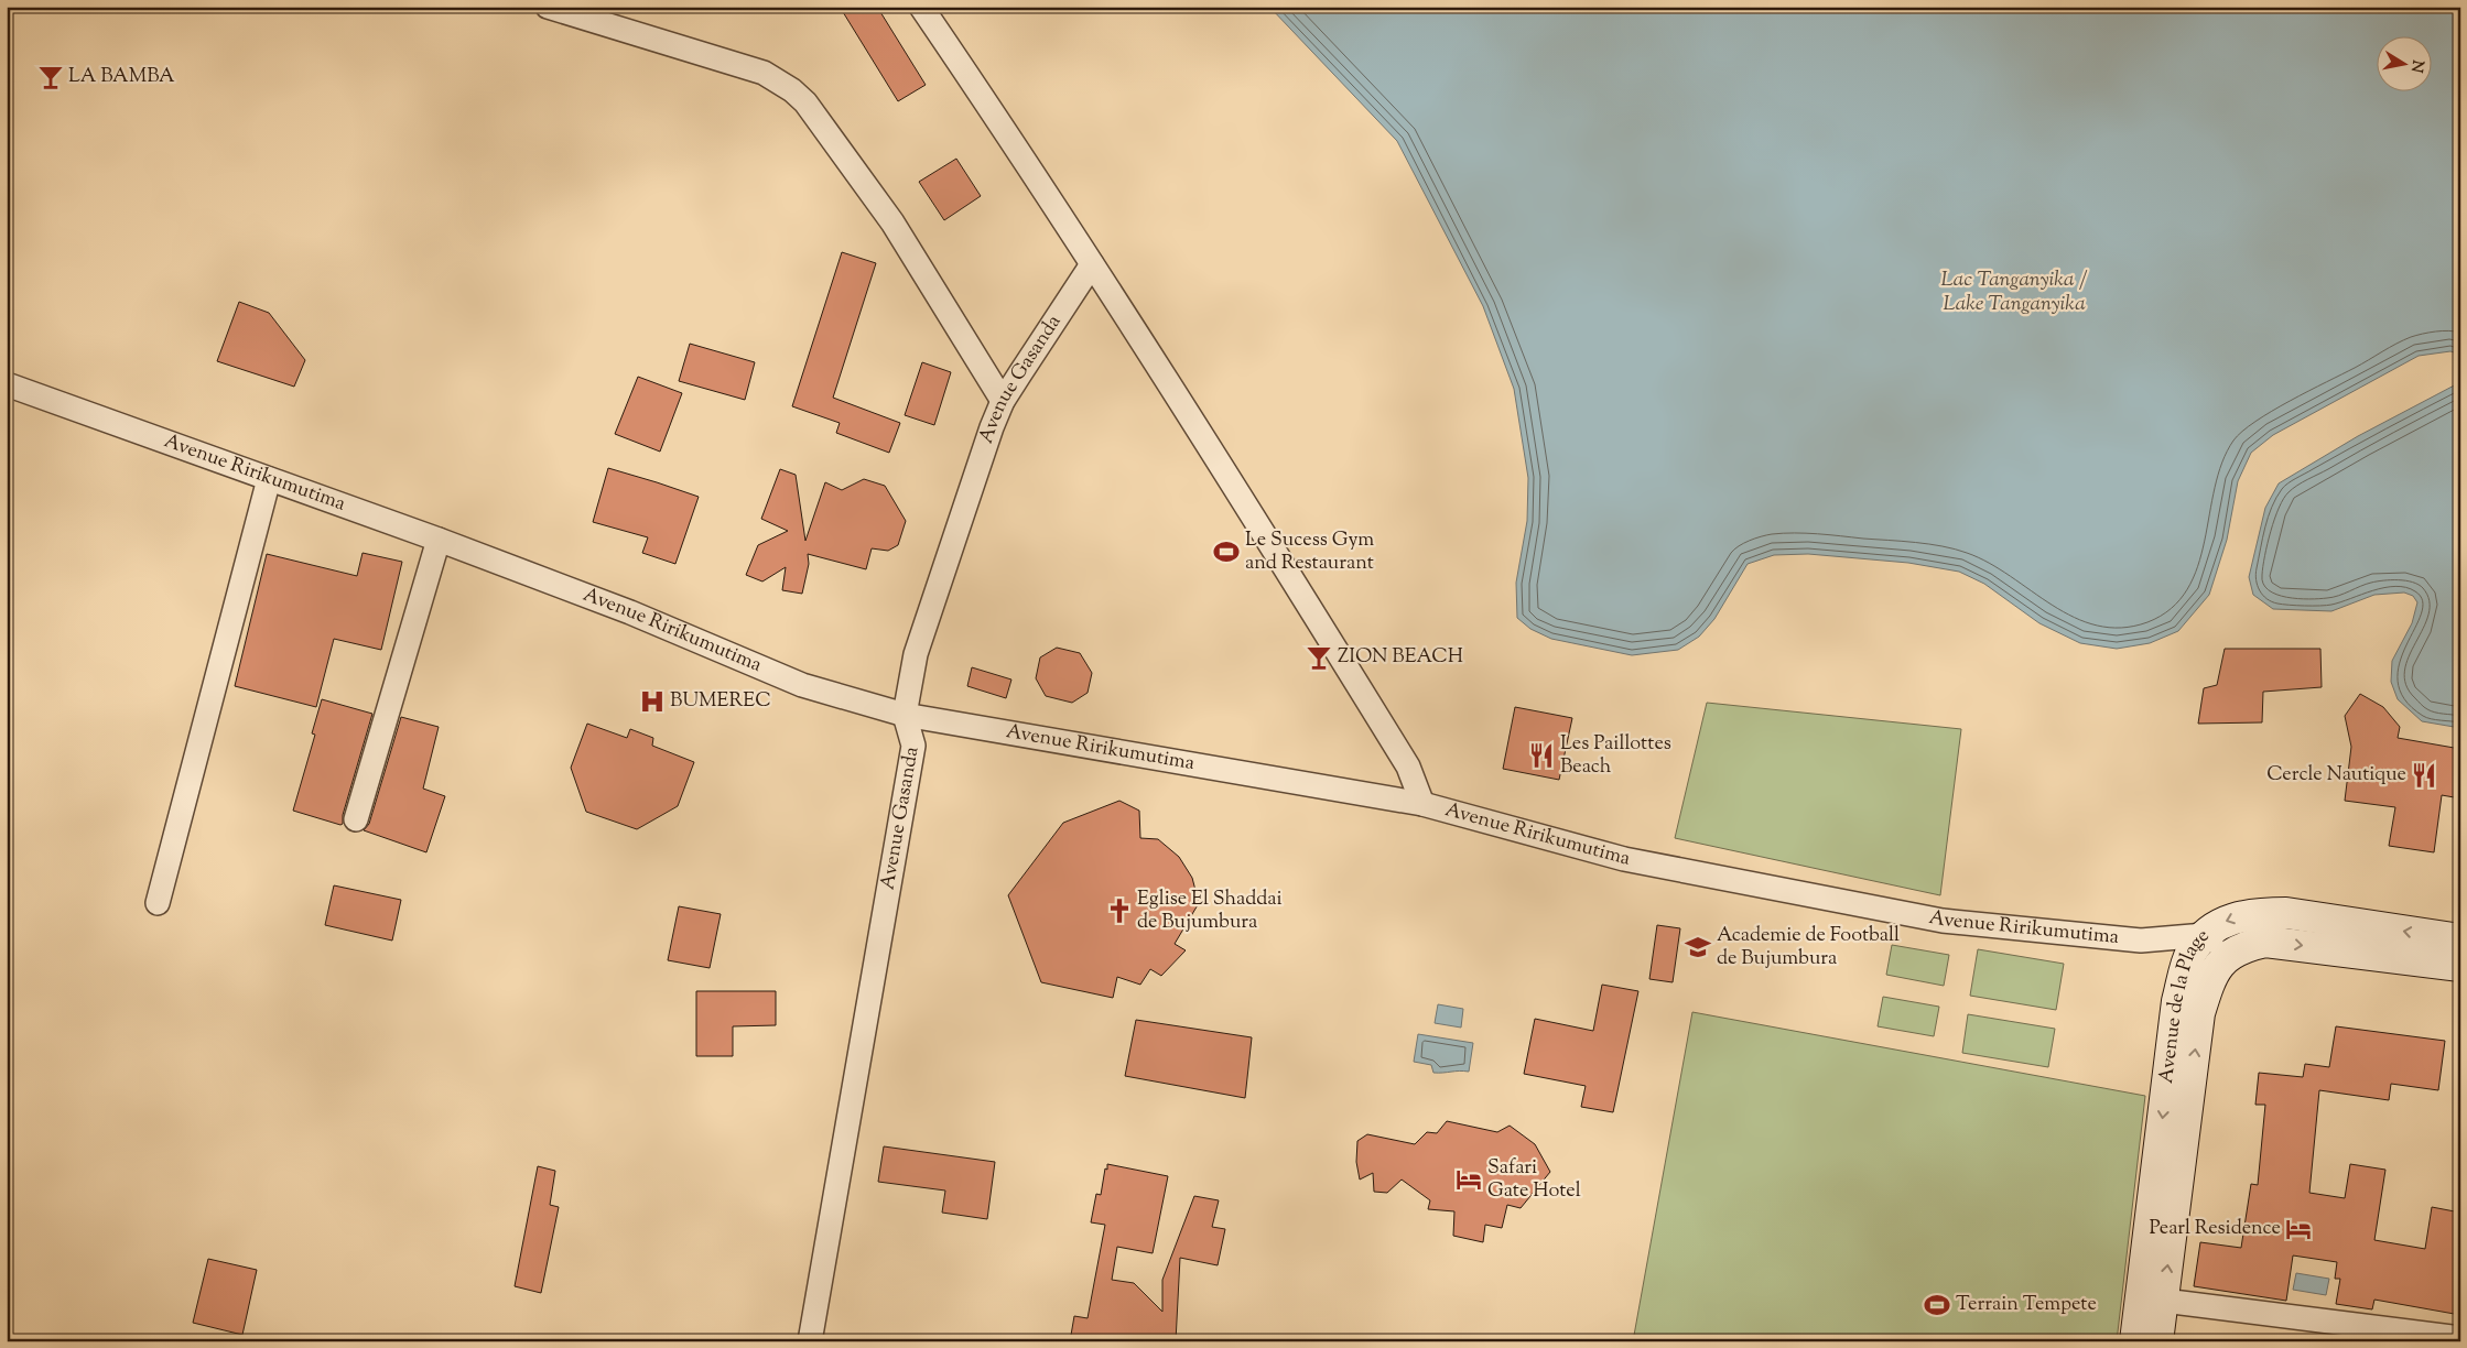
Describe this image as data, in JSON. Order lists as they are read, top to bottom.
{
  "streets": {
    "main road": ["Avenue de la Plage"],
    "street": ["Avenue Gasanda", "Avenue Ririkumutima"]
  },
  "crossings": [
    ["Avenue Gasanda", "Avenue Ririkumutima"],
    ["Avenue Ririkumutima", "Avenue de la Plage"]
  ],
  "water": ["Lac Tanganyika / Lake Tanganyika"],
  "places": {
    "bar": ["LA BAMBA", "ZION BEACH"],
    "sports": ["Le Sucess Gym and Restaurant", "Terrain Tempete"],
    "hospital": ["BUMEREC"],
    "restaurant": ["Les Paillottes Beach", "Cercle Nautique"],
    "church": ["Eglise El Shaddai de Bujumbura"],
    "school or university": ["Academie de Football de Bujumbura"],
    "hotel": ["Safari Gate Hotel", "Pearl Residence"]
  },
  "north": "right"
}
